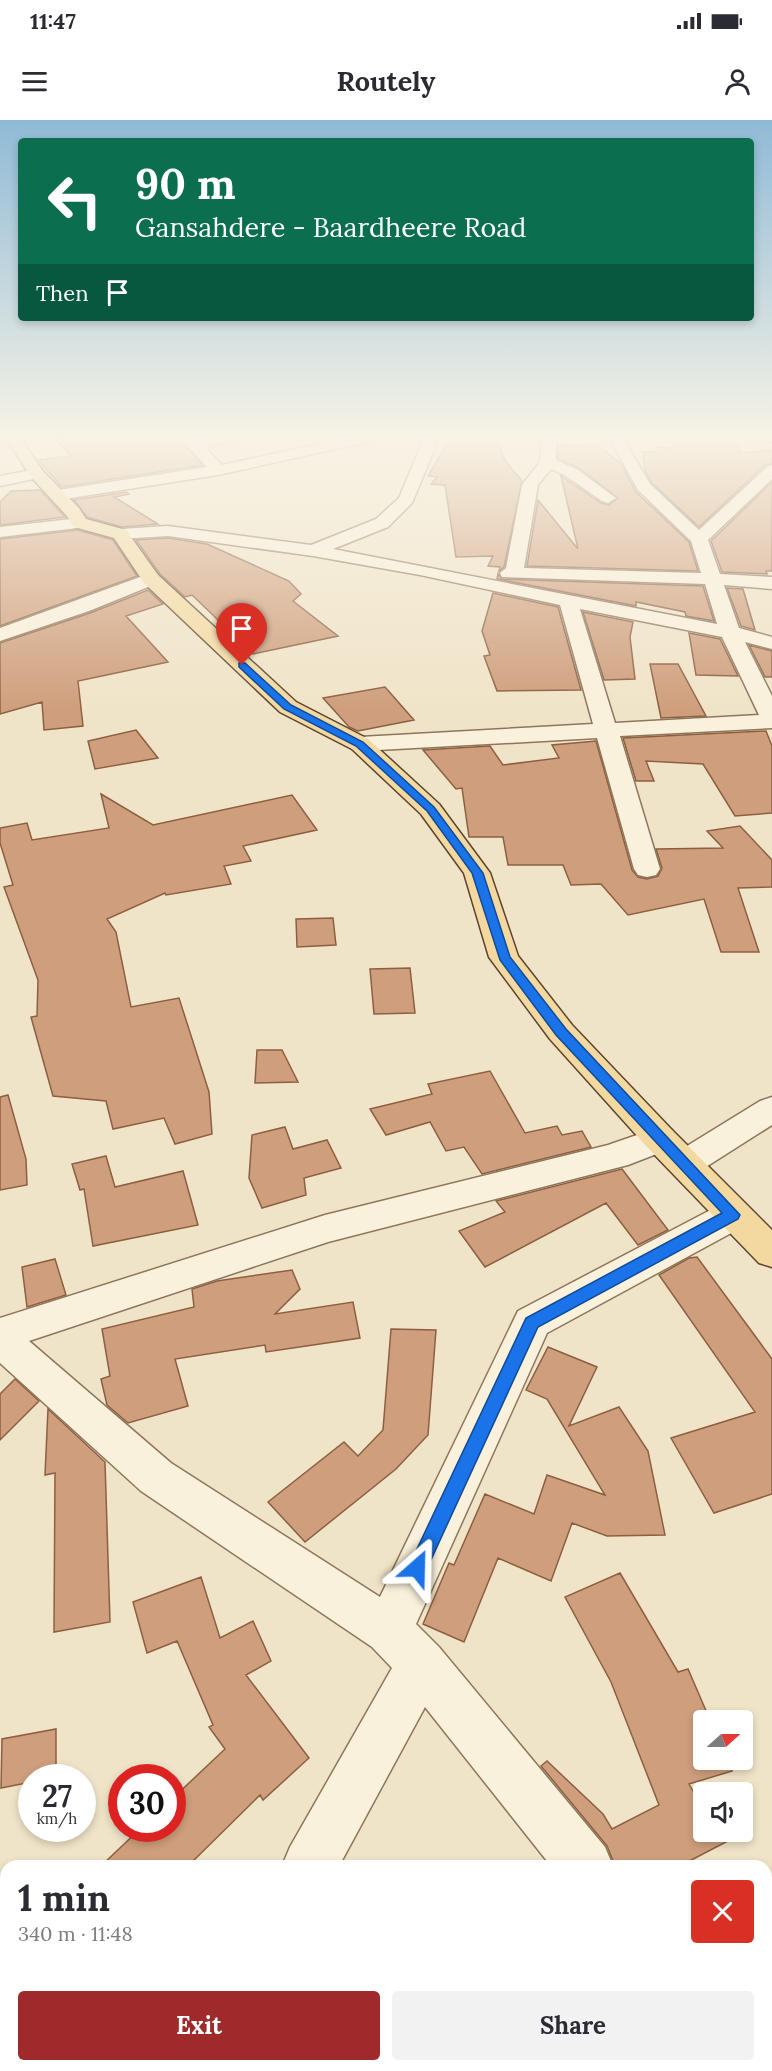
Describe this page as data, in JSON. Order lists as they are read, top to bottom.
{
  "north": "right",
  "page": {
    "status": "11:47",
    "header": "Routely",
    "turn": ["90 m", "Gansahdere - Baardheere Road"],
    "then": "Then",
    "speed": "27 km/h",
    "limit": "30",
    "heading": ["1 min", "340 m · 11:48"],
    "buttons": ["Exit", "Share"]
  }
}
